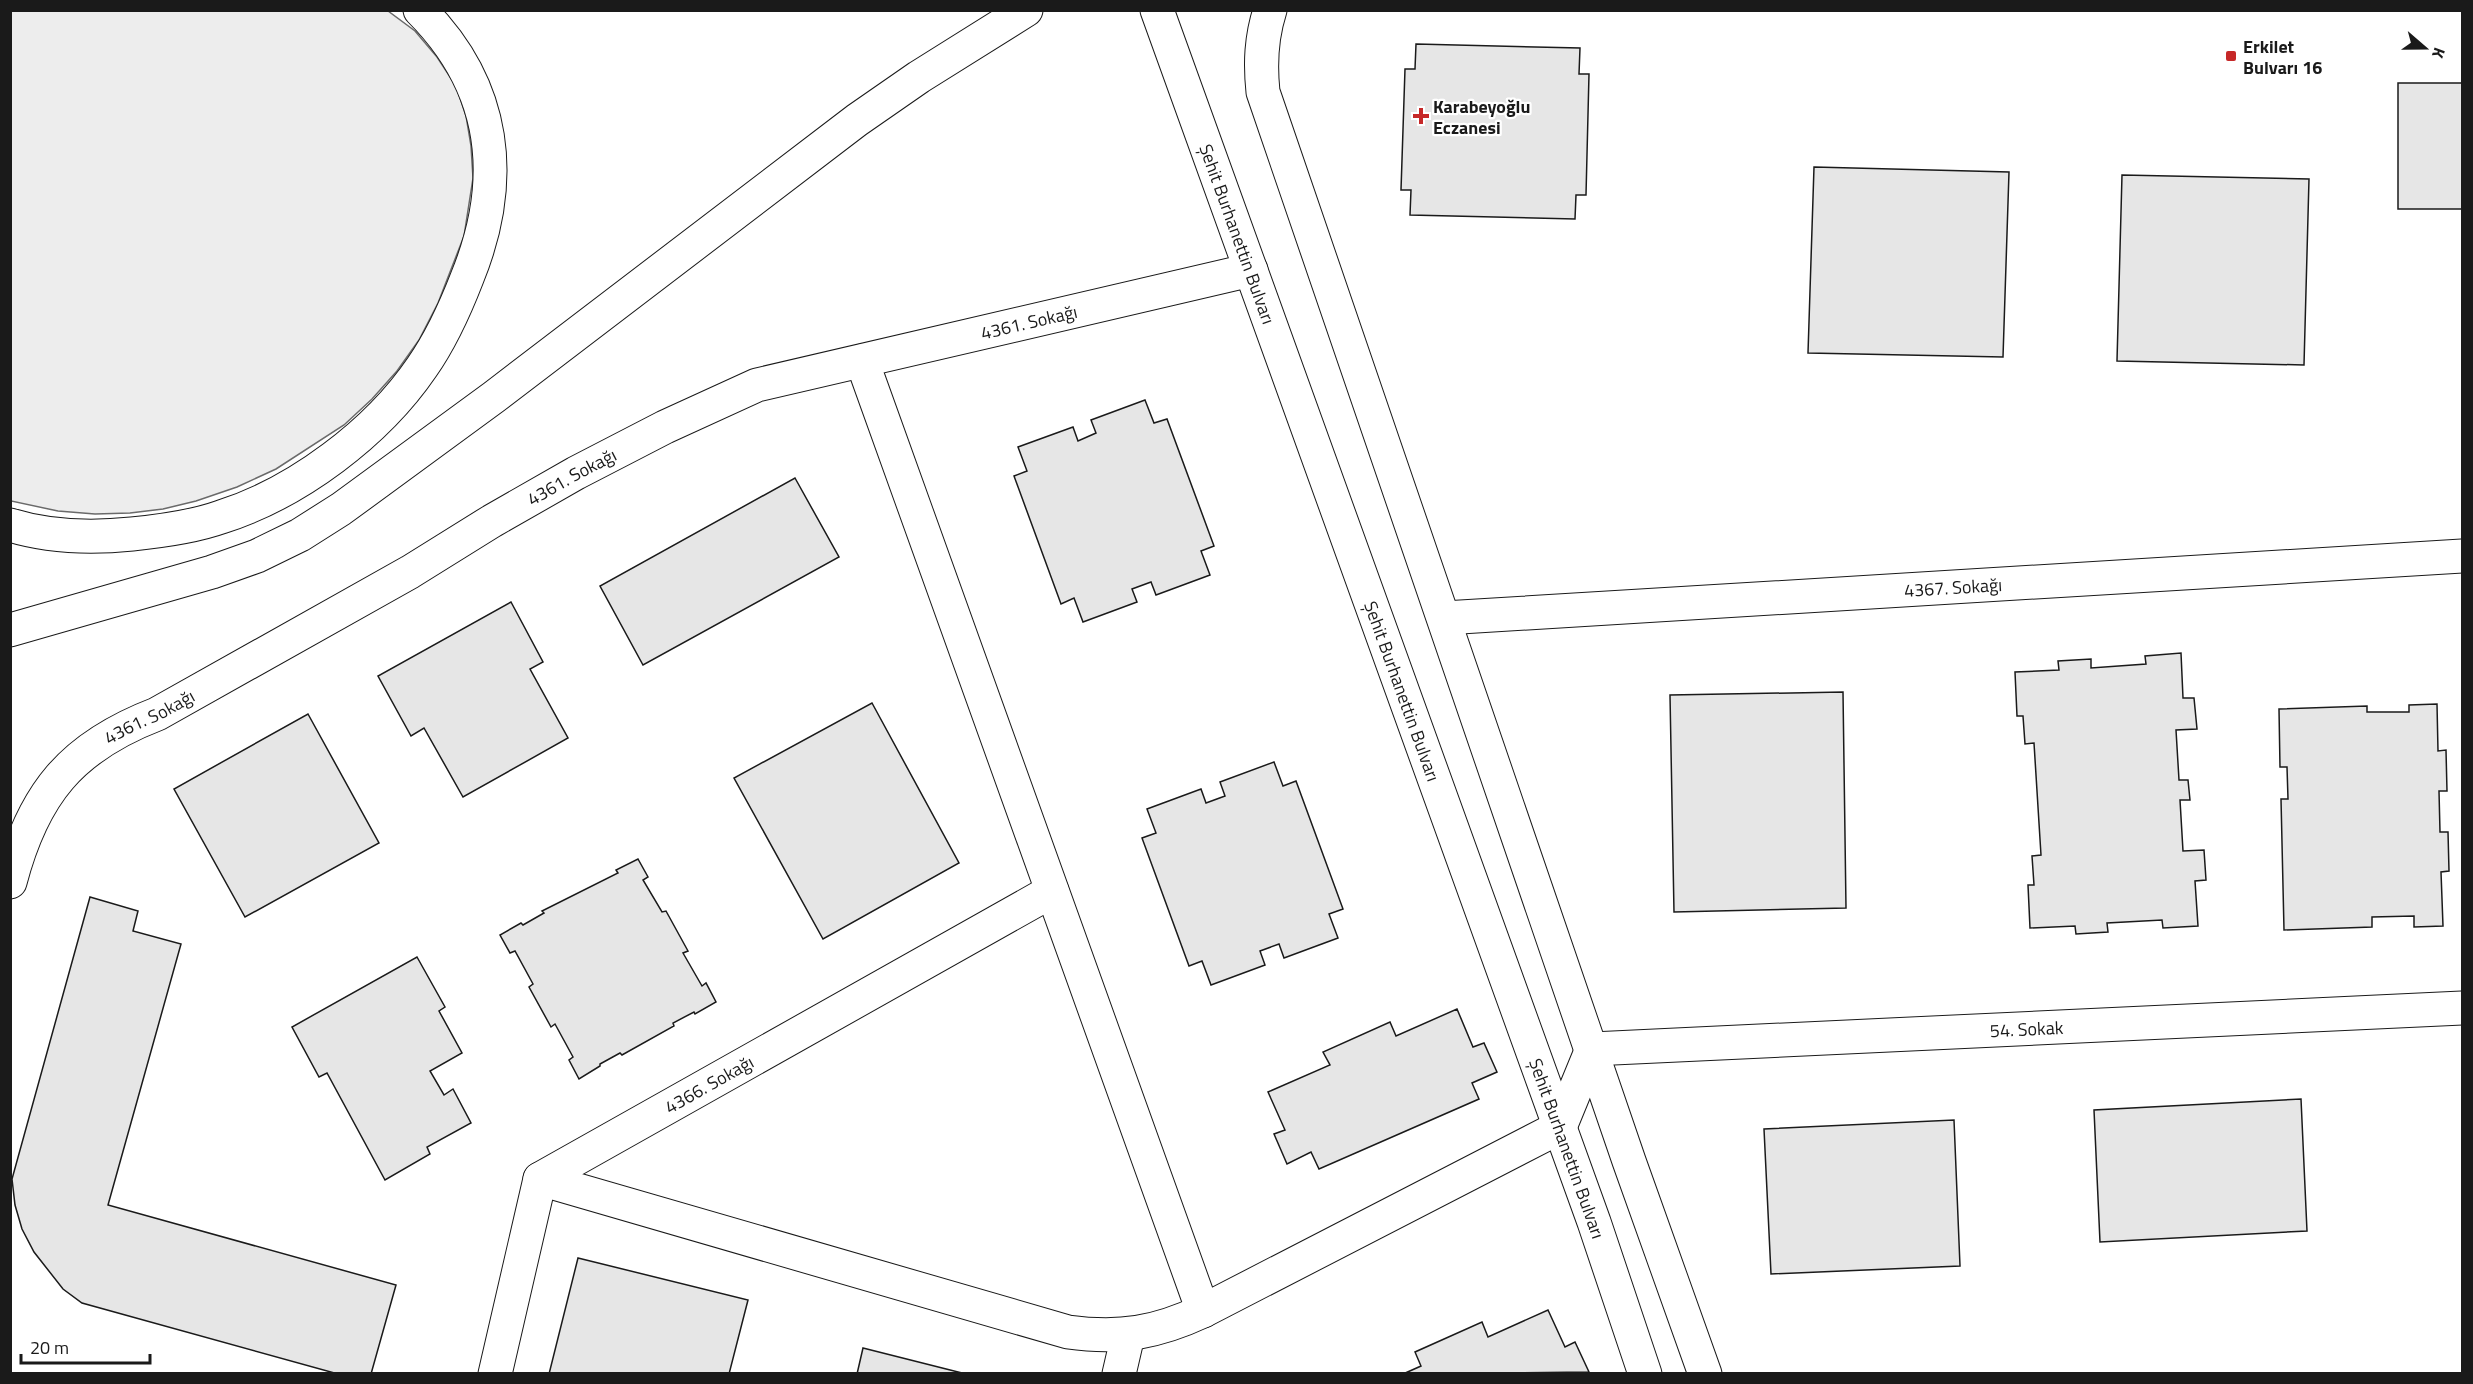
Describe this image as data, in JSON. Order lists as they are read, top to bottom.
{
  "streets": {
    "main road": [
      "Şehit Burhanettin Bulvarı",
      "4361. Sokağı",
      "4367. Sokağı",
      "54. Sokak",
      "4366. Sokağı"
    ]
  },
  "crossings": [
    ["Şehit Burhanettin Bulvarı", "4361. Sokağı"]
  ],
  "places": {
    "transit": ["Erkilet Bulvarı 16"],
    "health": ["Karabeyoğlu Eczanesi"]
  },
  "scale_bar": "20 m",
  "north": "right"
}
